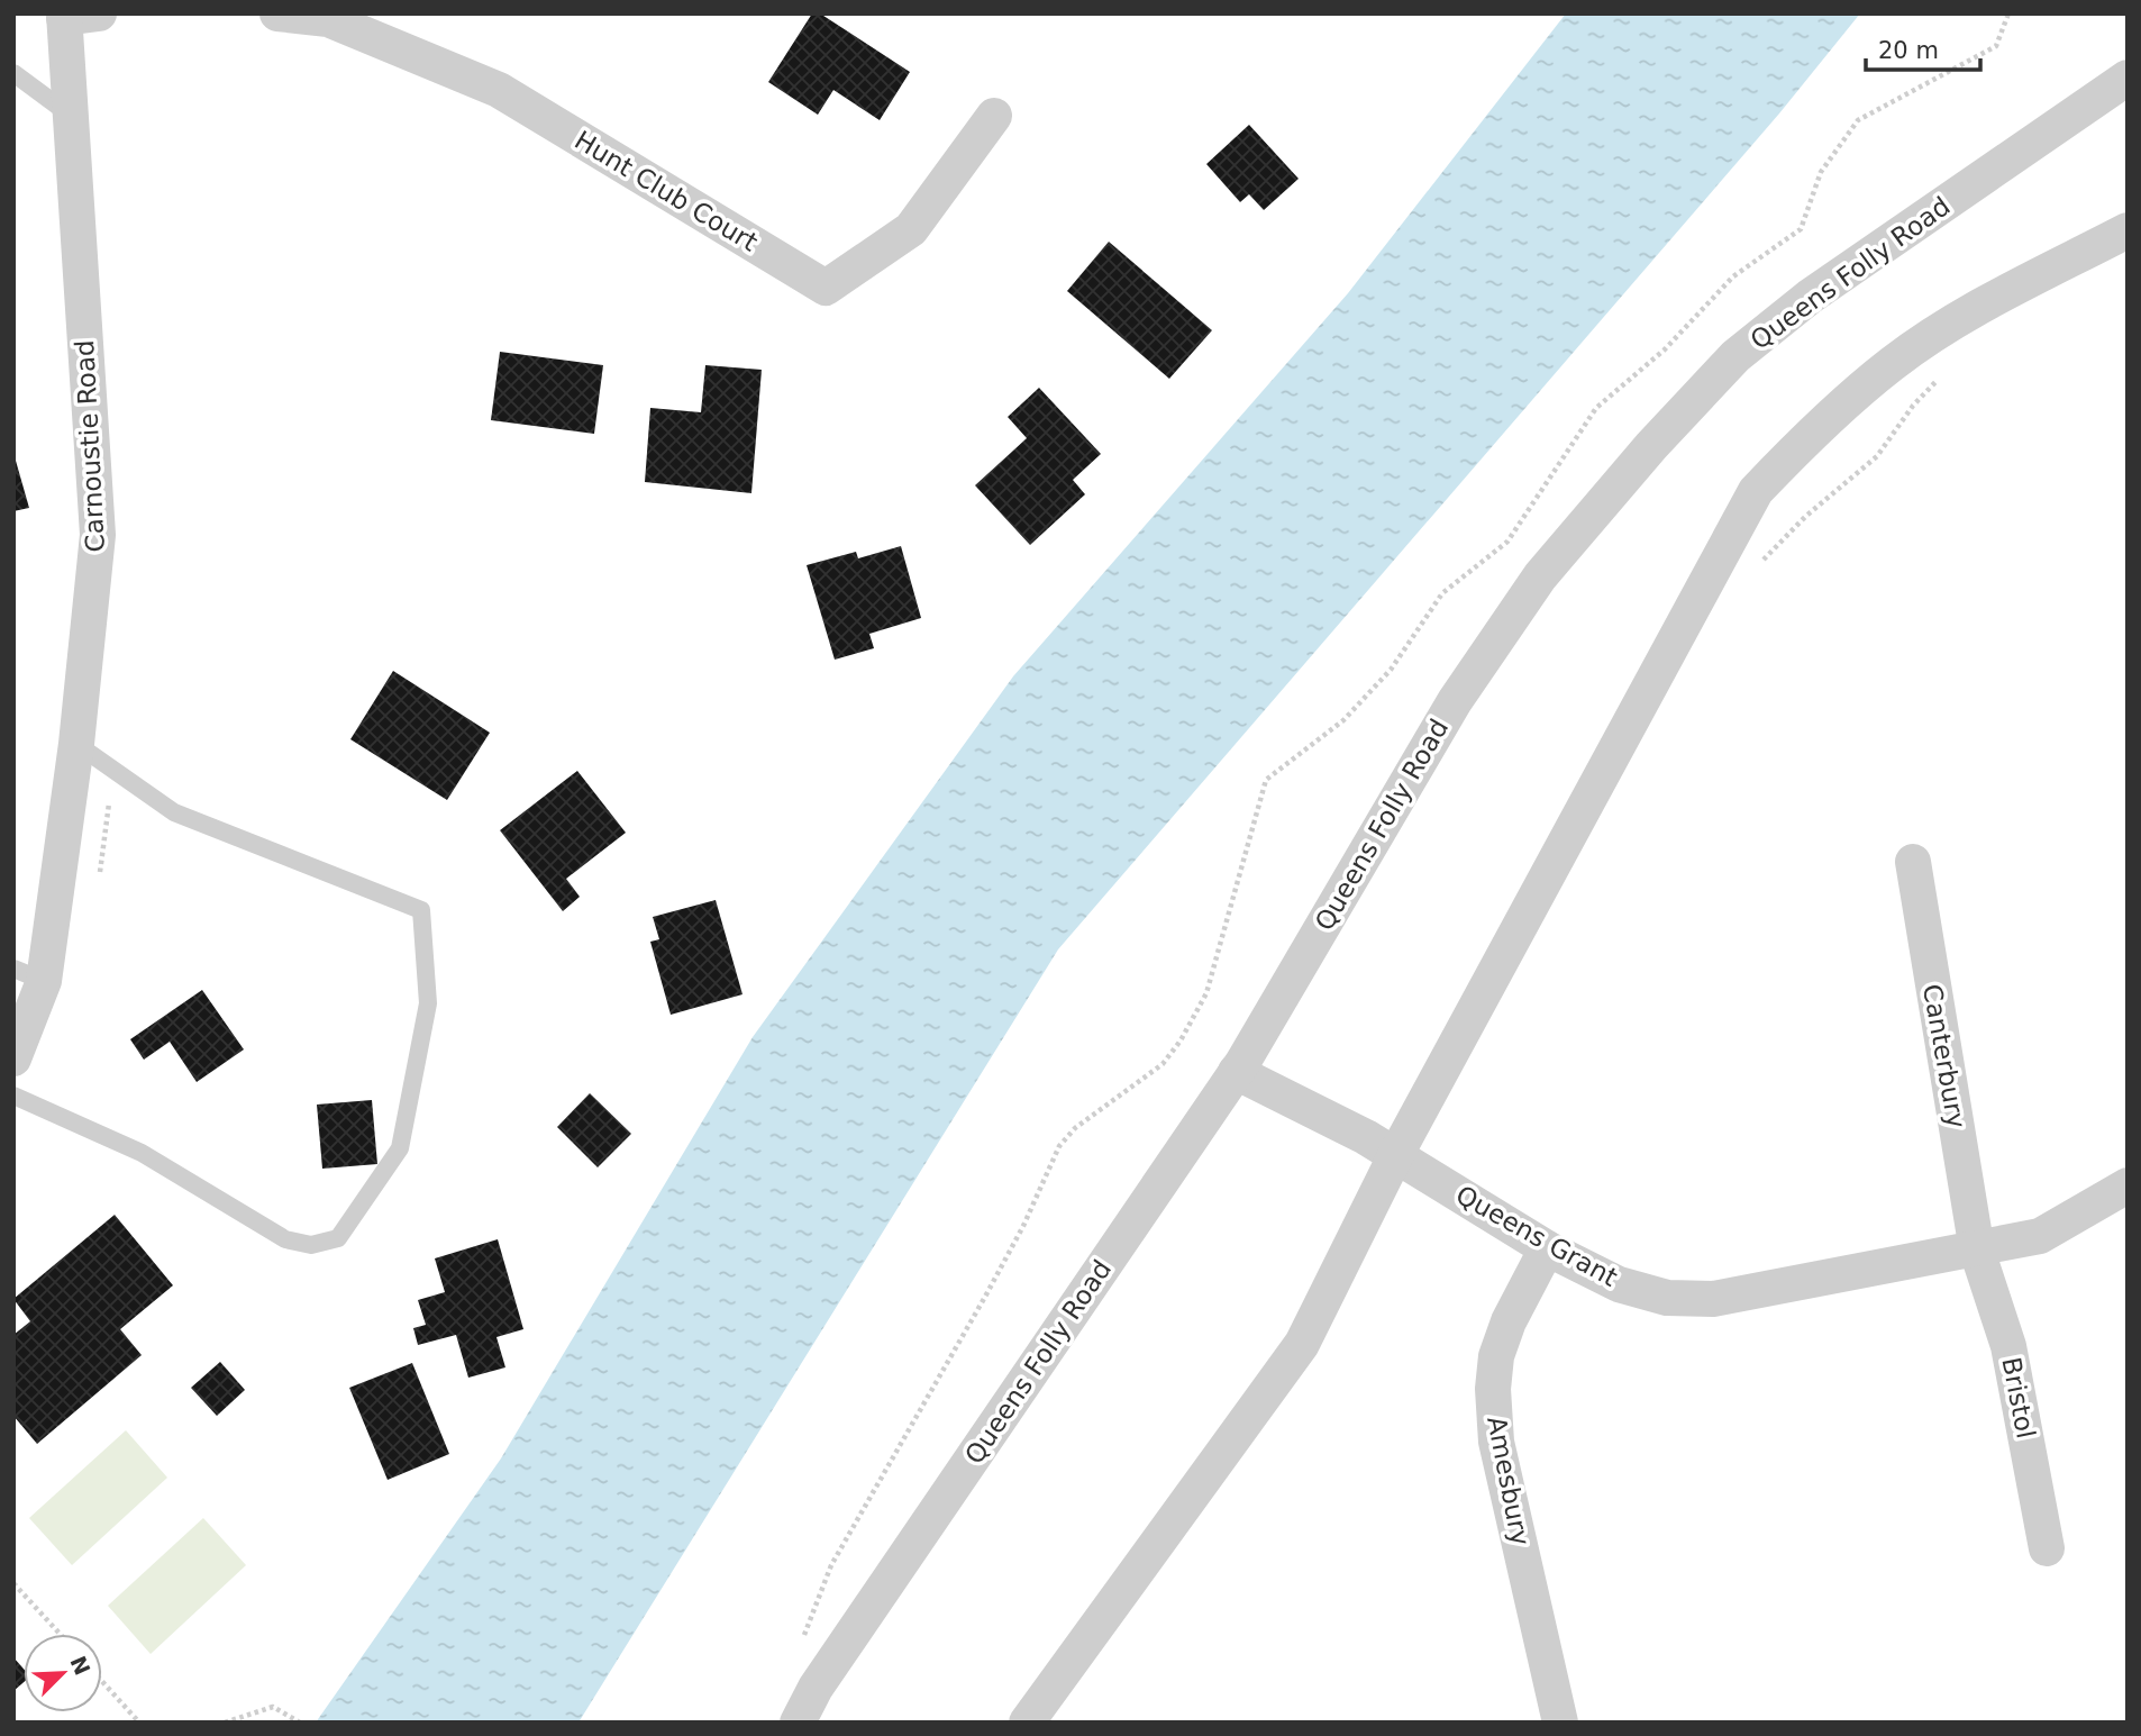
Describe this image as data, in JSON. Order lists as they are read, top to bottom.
{
  "streets": {
    "street": [
      "Hunt Club Court",
      "Queens Folly Road",
      "Carnoustie Road",
      "Canterbury",
      "Queens Grant",
      "Bristol",
      "Amesbury"
    ]
  },
  "crossings": [
    ["Queens Folly Road", "Queens Grant"],
    ["Canterbury", "Queens Grant"],
    ["Canterbury", "Bristol"],
    ["Queens Grant", "Bristol"],
    ["Queens Grant", "Amesbury"]
  ],
  "scale_bar": "20 m",
  "north": "top right"
}
